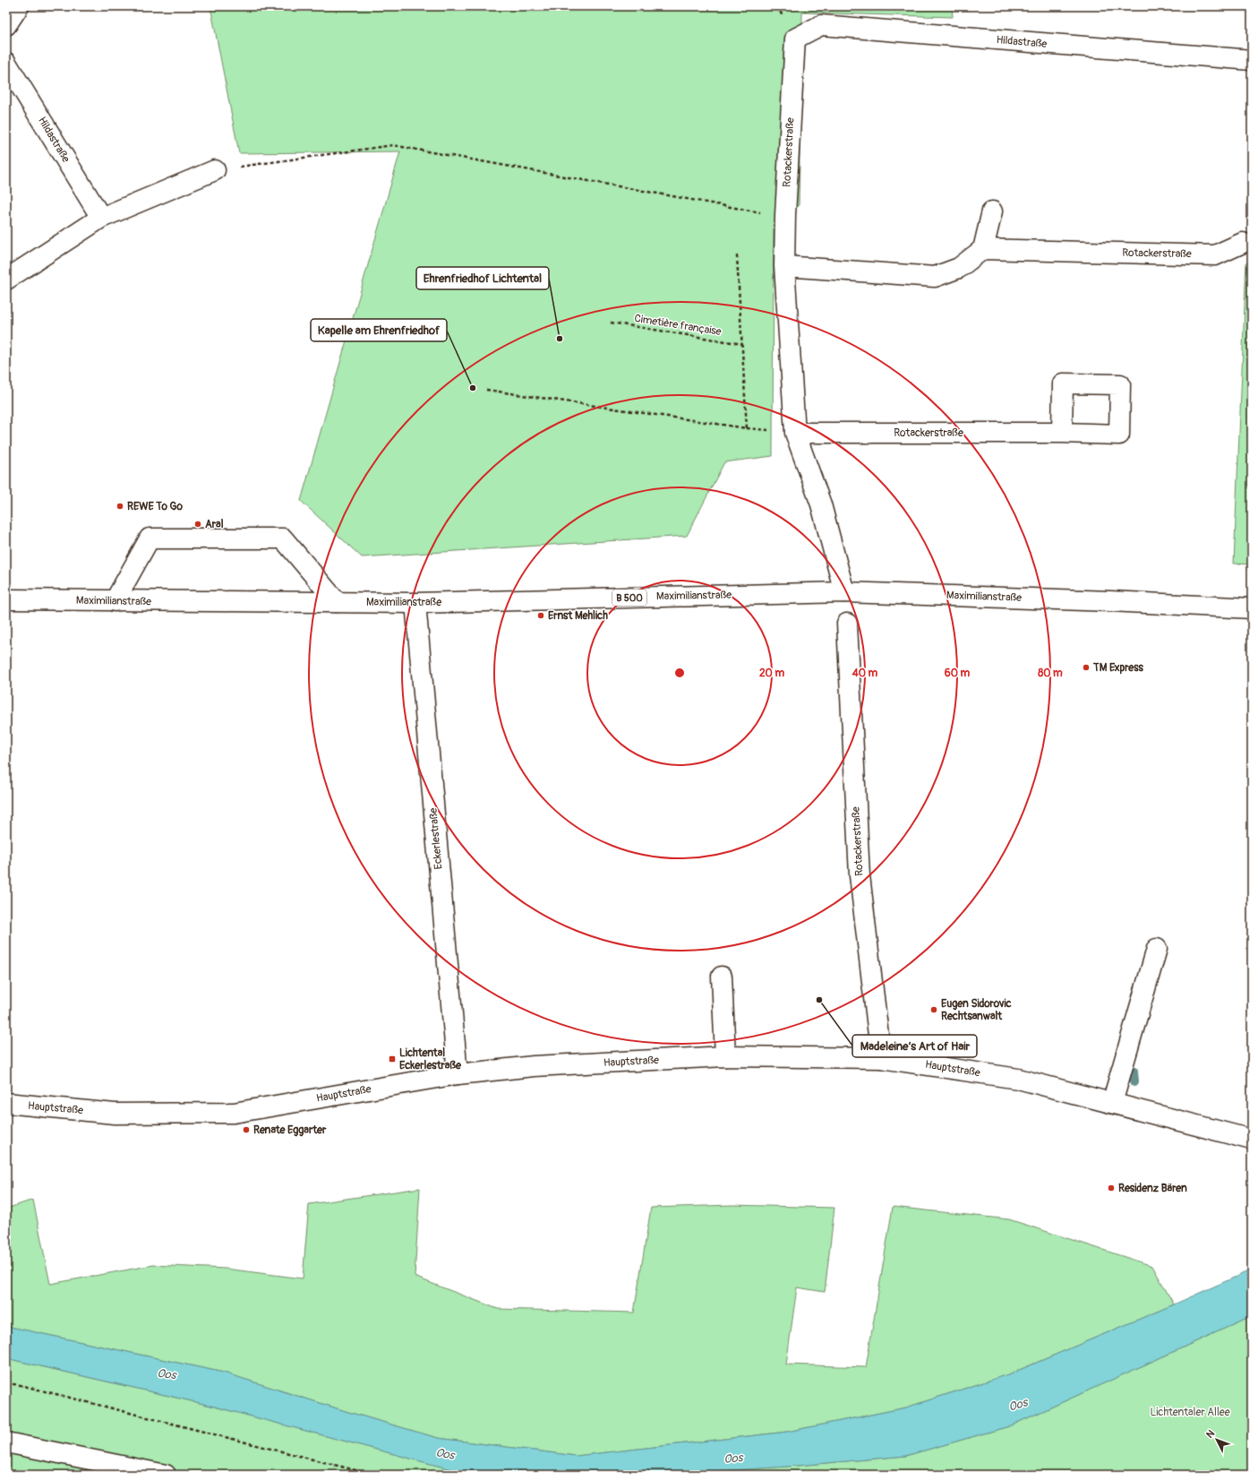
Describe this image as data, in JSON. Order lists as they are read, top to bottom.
{
  "streets": {
    "street": [
      "Hildastraße",
      "Rotackerstraße",
      "Maximilianstraße",
      "B 500",
      "Eckerlestraße",
      "Hauptstraße"
    ],
    "path": ["Cimetière française"]
  },
  "crossings": [
    ["Hildastraße", "Rotackerstraße"],
    ["Rotackerstraße", "Maximilianstraße"],
    ["Rotackerstraße", "Hauptstraße"],
    ["Maximilianstraße", "Eckerlestraße"],
    ["Eckerlestraße", "Hauptstraße"]
  ],
  "water": ["Oos"],
  "parks": ["Lichtentaler Allee"],
  "places": {
    "other": [
      "Ehrenfriedhof Lichtental",
      "Kapelle am Ehrenfriedhof",
      "REWE To Go",
      "Aral",
      "Ernst Mehlich",
      "TM Express",
      "Madeleine’s Art of Hair",
      "Eugen Sidorovic Rechtsanwalt",
      "Renate Eggarter",
      "Residenz Bären"
    ],
    "transit": ["Lichtental Eckerlestraße"]
  },
  "north": "top left",
  "rings": [
    "20 m",
    "40 m",
    "60 m",
    "80 m"
  ]
}
